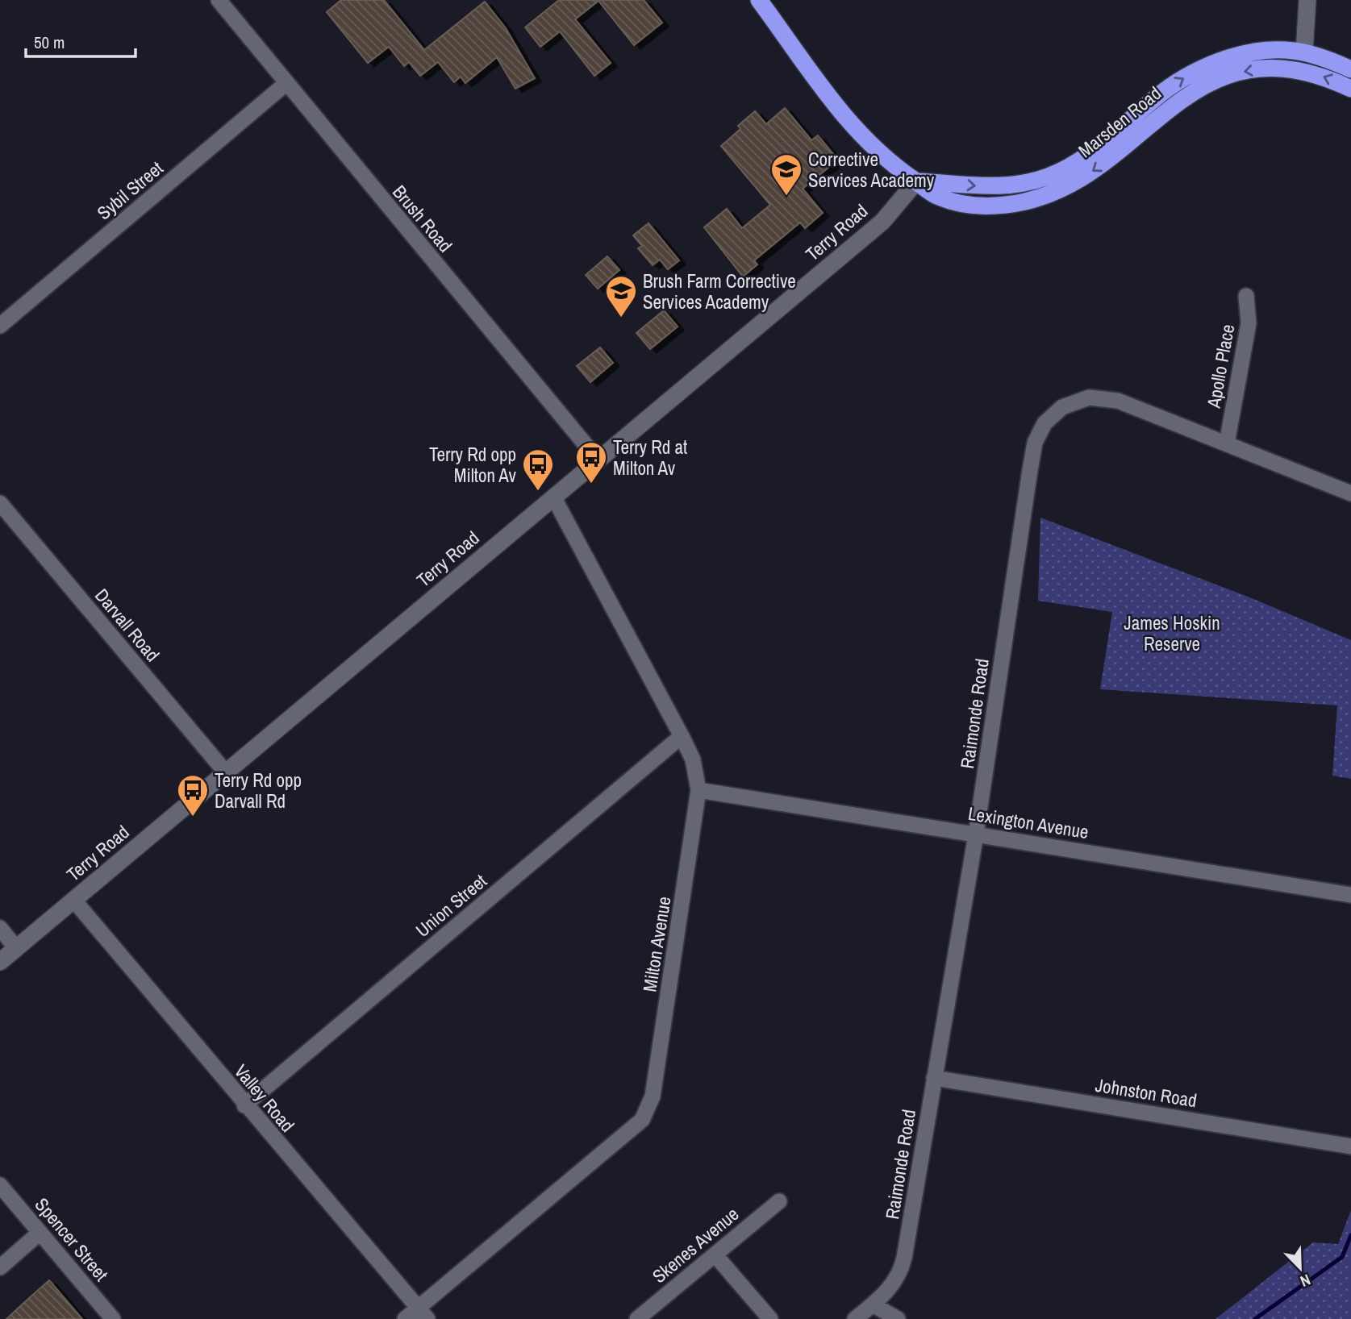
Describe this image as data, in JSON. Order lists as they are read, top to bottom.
{
  "streets": {
    "highway": ["Marsden Road"],
    "street": [
      "Sybil Street",
      "Brush Road",
      "Terry Road",
      "Apollo Place",
      "Darvall Road",
      "Raimonde Road",
      "Lexington Avenue",
      "Union Street",
      "Milton Avenue",
      "Johnston Road",
      "Valley Road",
      "Spencer Street",
      "Skenes Avenue"
    ]
  },
  "crossings": [
    ["Marsden Road", "Terry Road"],
    ["Sybil Street", "Brush Road"],
    ["Brush Road", "Terry Road"],
    ["Terry Road", "Darvall Road"],
    ["Terry Road", "Milton Avenue"],
    ["Terry Road", "Valley Road"],
    ["Apollo Place", "Raimonde Road"],
    ["Raimonde Road", "Lexington Avenue"],
    ["Raimonde Road", "Johnston Road"],
    ["Lexington Avenue", "Milton Avenue"],
    ["Union Street", "Milton Avenue"],
    ["Union Street", "Valley Road"],
    ["Milton Avenue", "Valley Road"]
  ],
  "parks": ["James Hoskin Reserve"],
  "places": {
    "school or university": ["Corrective Services Academy", "Brush Farm Corrective Services Academy"],
    "bus stop": ["Terry Rd at Milton Av", "Terry Rd opp Milton Av", "Terry Rd opp Darvall Rd"]
  },
  "scale_bar": "50 m",
  "north": "bottom right"
}
